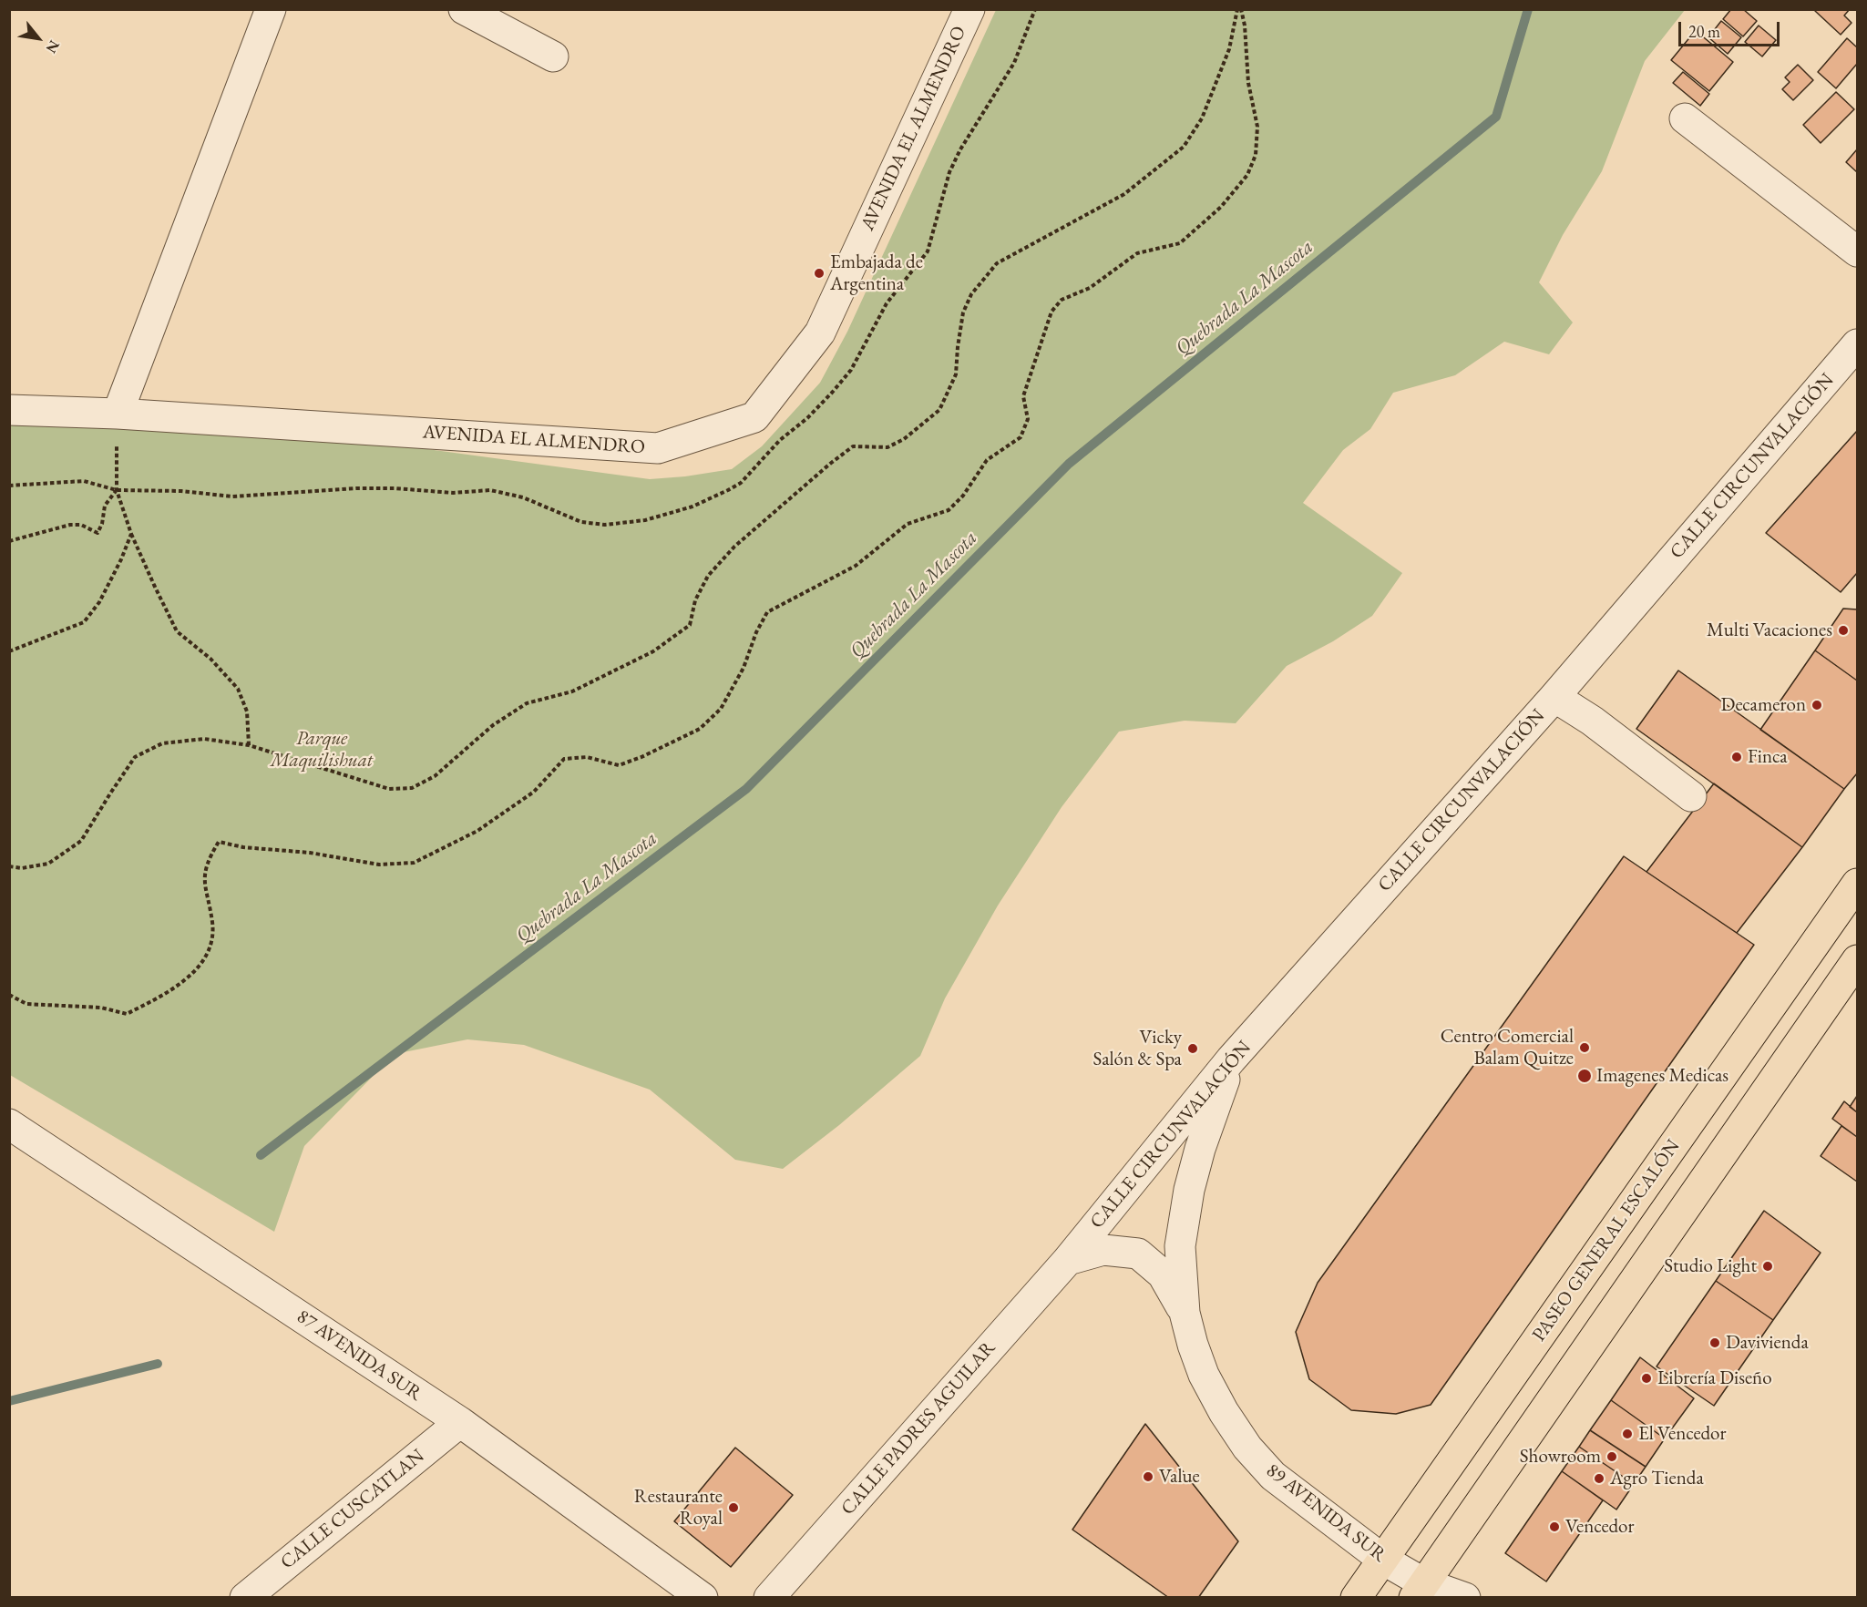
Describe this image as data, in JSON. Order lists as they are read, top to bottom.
{
  "streets": {
    "main road": ["PASEO GENERAL ESCALÓN"],
    "street": [
      "AVENIDA EL ALMENDRO",
      "CALLE CIRCUNVALACIÓN",
      "87 AVENIDA SUR",
      "CALLE PADRES AGUILAR",
      "CALLE CUSCATLAN",
      "89 AVENIDA SUR"
    ]
  },
  "crossings": [
    ["CALLE CIRCUNVALACIÓN", "CALLE PADRES AGUILAR"],
    ["CALLE CIRCUNVALACIÓN", "89 AVENIDA SUR"],
    ["PASEO GENERAL ESCALÓN", "89 AVENIDA SUR"],
    ["87 AVENIDA SUR", "CALLE CUSCATLAN"],
    ["CALLE PADRES AGUILAR", "89 AVENIDA SUR"]
  ],
  "water": ["Quebrada La Mascota"],
  "parks": ["Parque Maquilishuat"],
  "places": [
    "Embajada de Argentina",
    "Multi Vacaciones",
    "Decameron",
    "Finca",
    "Centro Comercial Balam Quitze",
    "Vicky Salón & Spa",
    "Imagenes Medicas",
    "Studio Light",
    "Davivienda",
    "Librería Diseño",
    "El Vencedor",
    "Showroom",
    "Value",
    "Agro Tienda",
    "Restaurante Royal",
    "Vencedor"
  ],
  "scale_bar": "20 m",
  "north": "bottom right"
}
